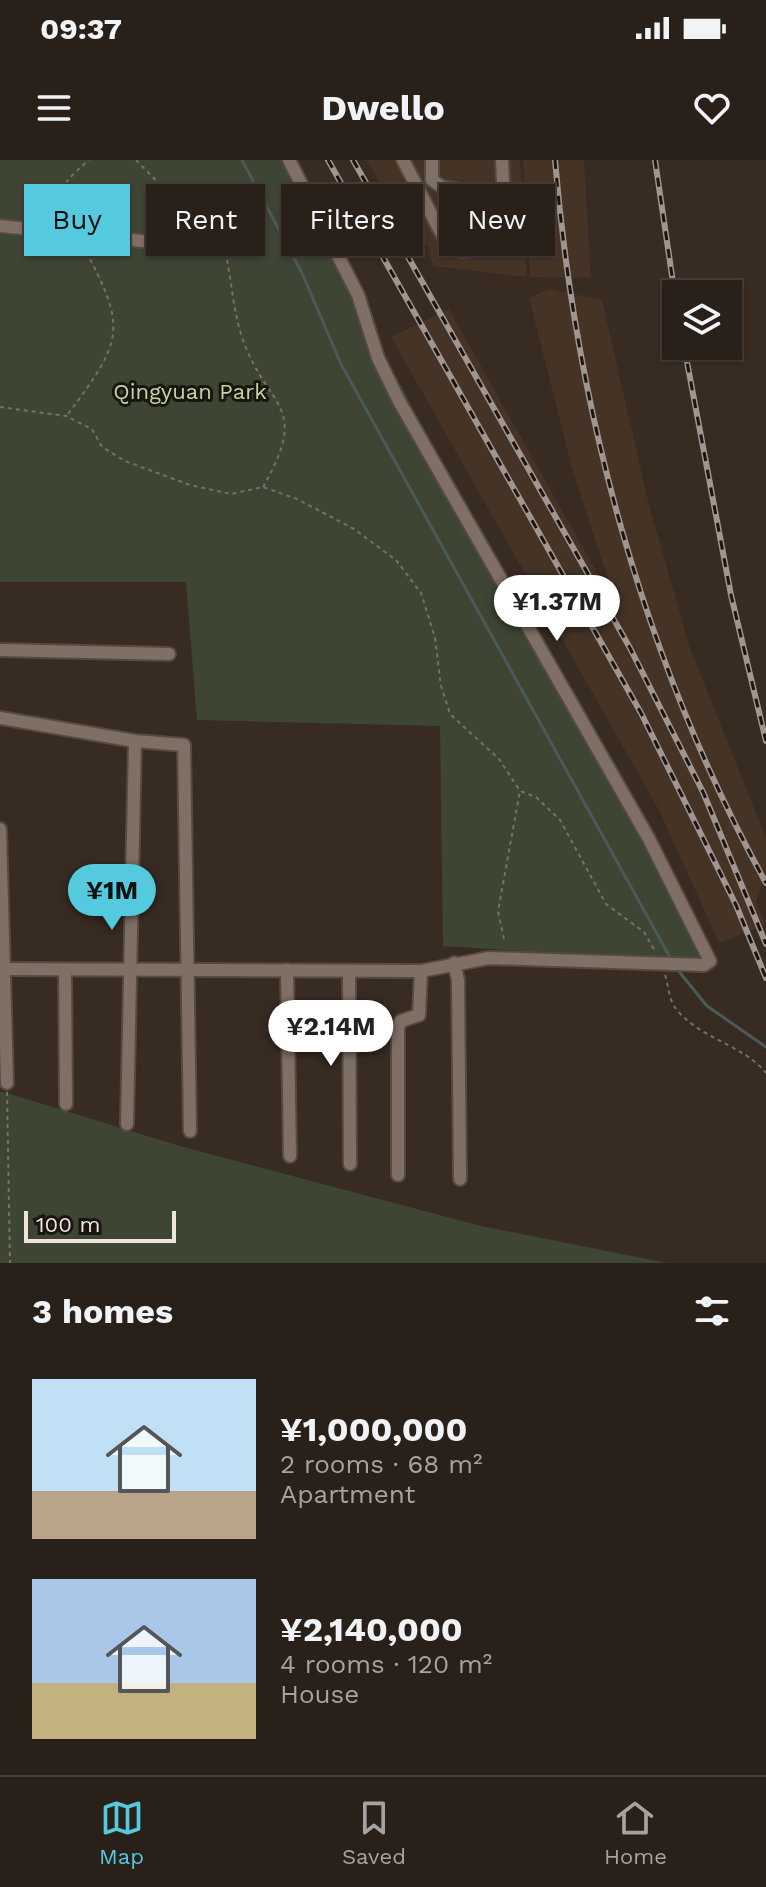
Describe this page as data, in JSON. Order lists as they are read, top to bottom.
{
  "parks": ["Qingyuan Park"],
  "scale_bar": "100 m",
  "page": {
    "status": "09:37",
    "header": "Dwello",
    "chip": [
      "Buy",
      "Rent",
      "Filters",
      "New"
    ],
    "price": ["¥1.37M", "¥1M", "¥2.14M"],
    "scale": "100 m",
    "heading": "3 homes",
    "list": [
      {
        "name": "¥1,000,000",
        "note": "2 rooms · 68 m² · Apartment"
      },
      {
        "name": "¥2,140,000",
        "note": "4 rooms · 120 m² · House"
      }
    ],
    "tabs": ["Map", "Saved", "Home"]
  }
}
